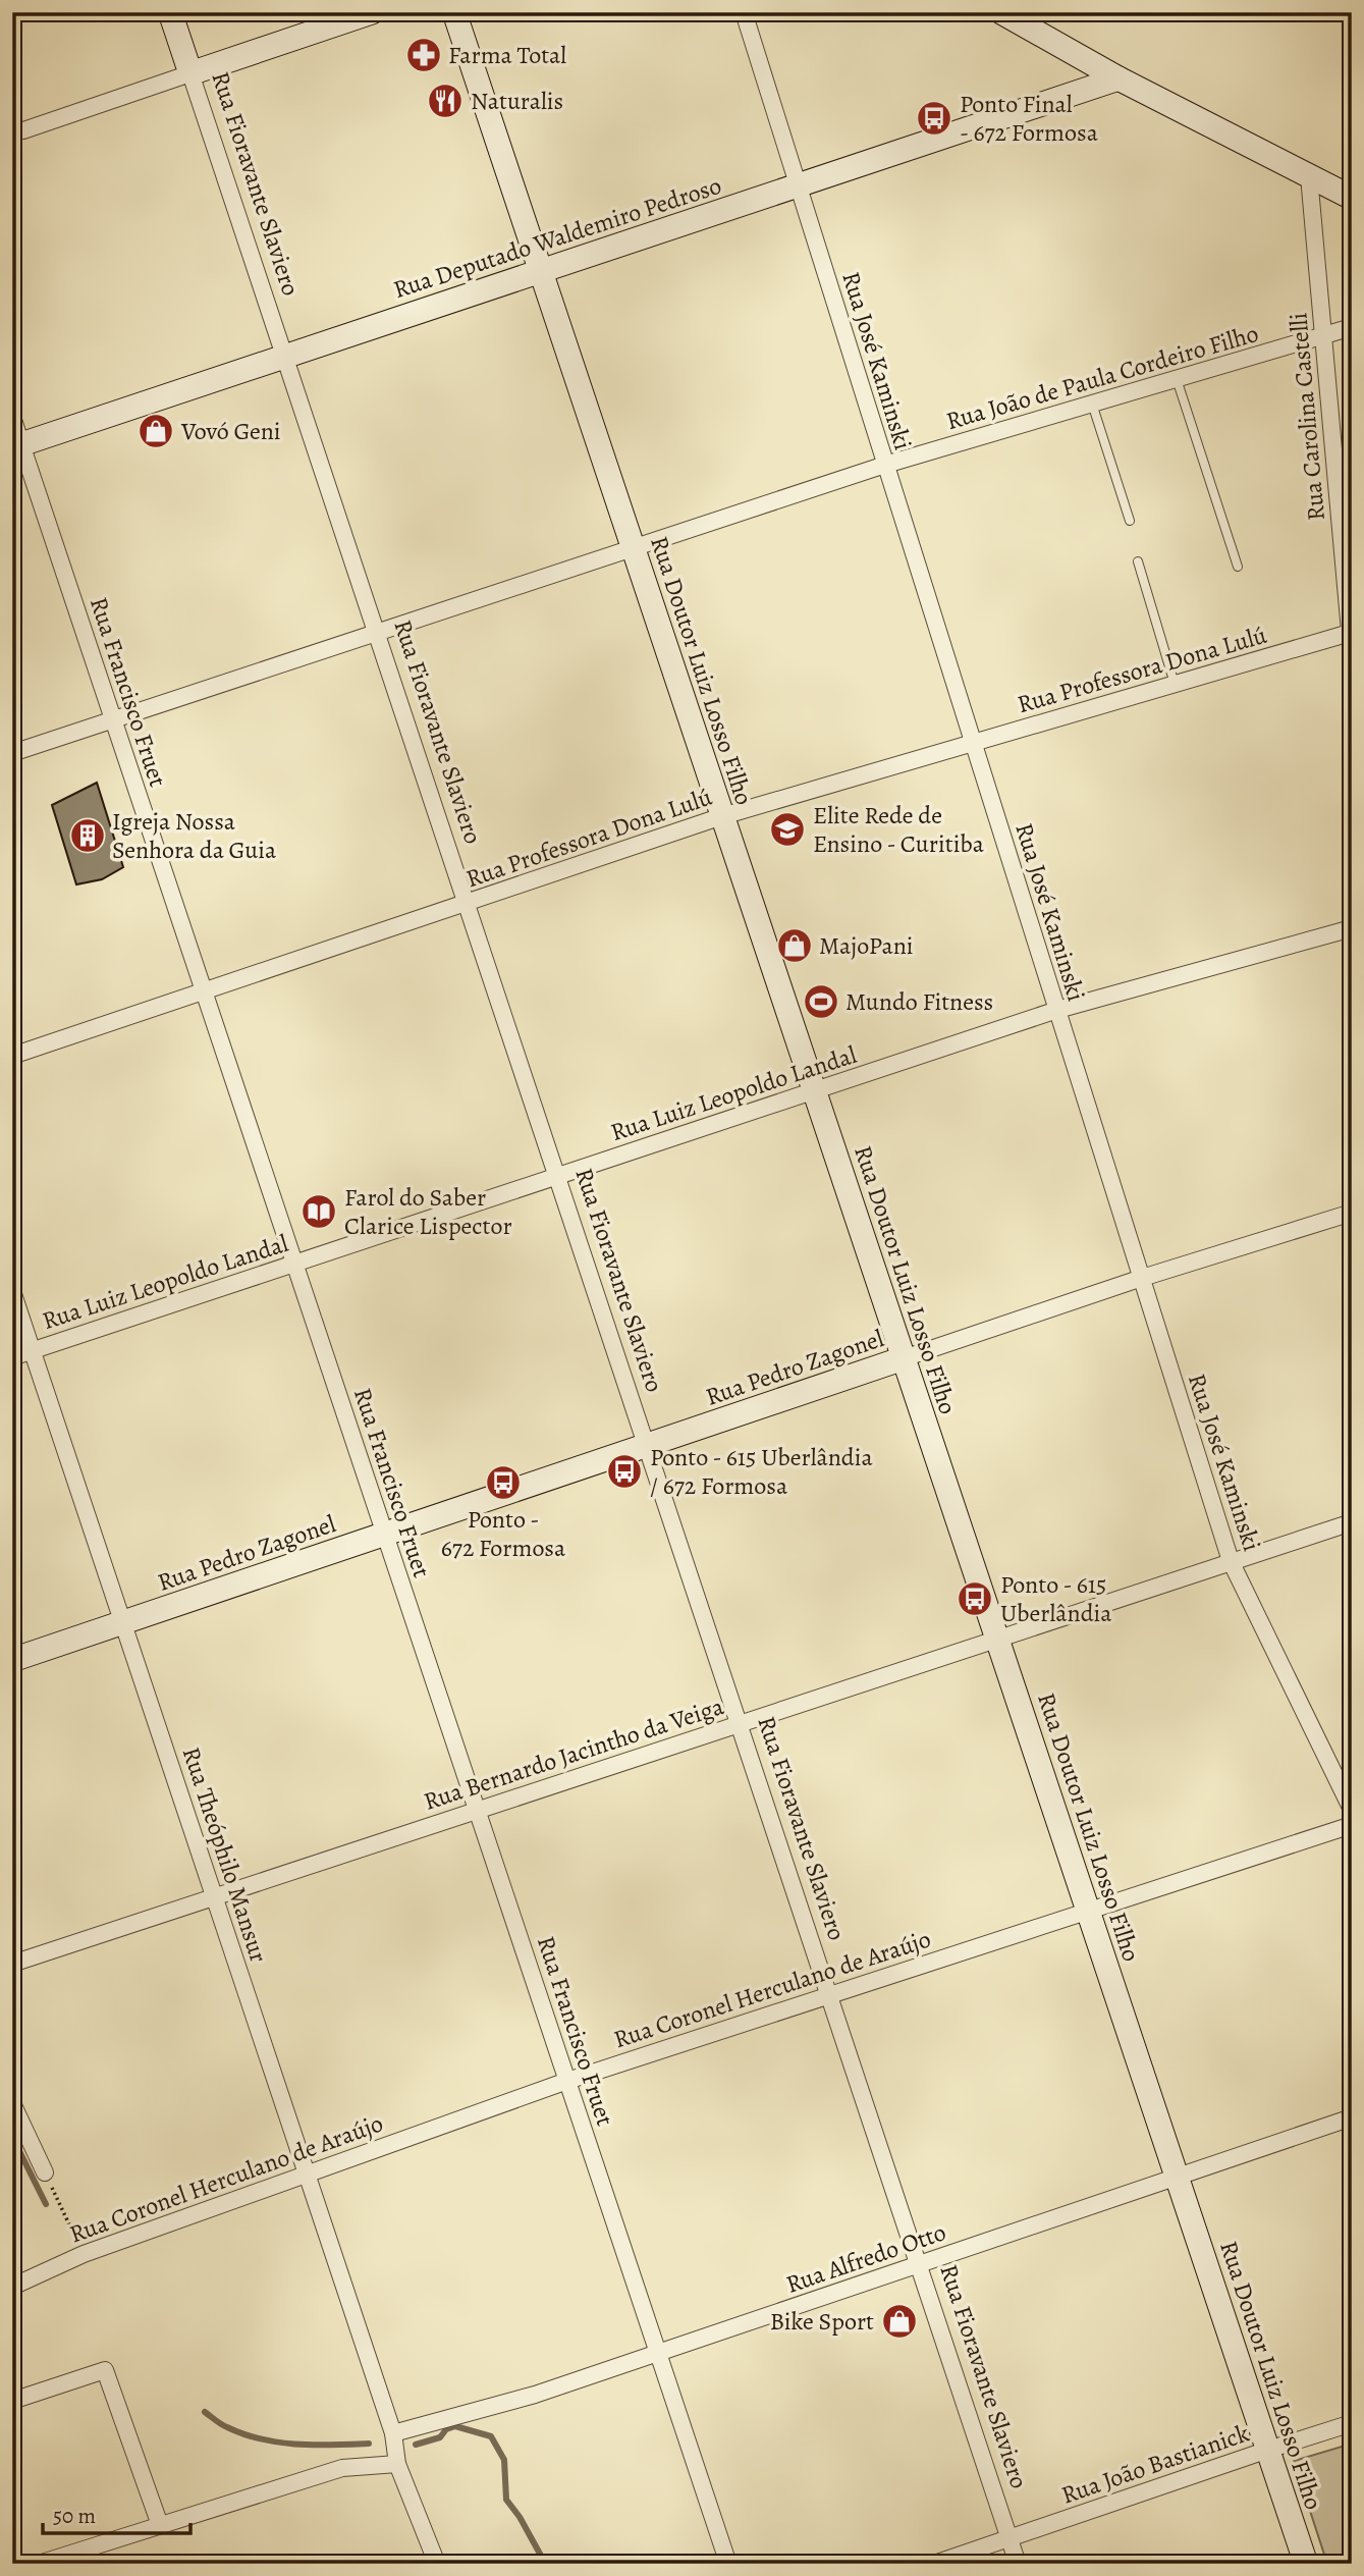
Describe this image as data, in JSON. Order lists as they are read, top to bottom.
{
  "streets": {
    "street": [
      "Rua Fioravante Slaviero",
      "Rua Deputado Waldemiro Pedroso",
      "Rua José Kaminski",
      "Rua João de Paula Cordeiro Filho",
      "Rua Carolina Castelli",
      "Rua Professora Dona Lulú",
      "Rua Doutor Luiz Losso Filho",
      "Rua Francisco Fruet",
      "Rua Luiz Leopoldo Landal",
      "Rua Pedro Zagonel",
      "Rua Bernardo Jacintho da Veiga",
      "Rua Theóphilo Mansur",
      "Rua Coronel Herculano de Araújo",
      "Rua Alfredo Otto",
      "Rua João Bastianick"
    ]
  },
  "crossings": [
    ["Rua Fioravante Slaviero", "Rua Deputado Waldemiro Pedroso"],
    ["Rua Fioravante Slaviero", "Rua João de Paula Cordeiro Filho"],
    ["Rua Fioravante Slaviero", "Rua Professora Dona Lulú"],
    ["Rua Fioravante Slaviero", "Rua Luiz Leopoldo Landal"],
    ["Rua Fioravante Slaviero", "Rua Pedro Zagonel"],
    ["Rua Fioravante Slaviero", "Rua Bernardo Jacintho da Veiga"],
    ["Rua Fioravante Slaviero", "Rua Coronel Herculano de Araújo"],
    ["Rua Fioravante Slaviero", "Rua Alfredo Otto"],
    ["Rua Fioravante Slaviero", "Rua João Bastianick"],
    ["Rua Deputado Waldemiro Pedroso", "Rua José Kaminski"],
    ["Rua Deputado Waldemiro Pedroso", "Rua Doutor Luiz Losso Filho"],
    ["Rua Deputado Waldemiro Pedroso", "Rua Francisco Fruet"],
    ["Rua José Kaminski", "Rua João de Paula Cordeiro Filho"],
    ["Rua José Kaminski", "Rua Professora Dona Lulú"],
    ["Rua José Kaminski", "Rua Luiz Leopoldo Landal"],
    ["Rua José Kaminski", "Rua Pedro Zagonel"],
    ["Rua José Kaminski", "Rua Bernardo Jacintho da Veiga"],
    ["Rua João de Paula Cordeiro Filho", "Rua Carolina Castelli"],
    ["Rua João de Paula Cordeiro Filho", "Rua Doutor Luiz Losso Filho"],
    ["Rua João de Paula Cordeiro Filho", "Rua Francisco Fruet"],
    ["Rua Carolina Castelli", "Rua Professora Dona Lulú"],
    ["Rua Professora Dona Lulú", "Rua Doutor Luiz Losso Filho"],
    ["Rua Professora Dona Lulú", "Rua Francisco Fruet"],
    ["Rua Doutor Luiz Losso Filho", "Rua Luiz Leopoldo Landal"],
    ["Rua Doutor Luiz Losso Filho", "Rua Pedro Zagonel"],
    ["Rua Doutor Luiz Losso Filho", "Rua Bernardo Jacintho da Veiga"],
    ["Rua Doutor Luiz Losso Filho", "Rua Coronel Herculano de Araújo"],
    ["Rua Doutor Luiz Losso Filho", "Rua Alfredo Otto"],
    ["Rua Doutor Luiz Losso Filho", "Rua João Bastianick"],
    ["Rua Francisco Fruet", "Rua Luiz Leopoldo Landal"],
    ["Rua Francisco Fruet", "Rua Pedro Zagonel"],
    ["Rua Francisco Fruet", "Rua Bernardo Jacintho da Veiga"],
    ["Rua Francisco Fruet", "Rua Coronel Herculano de Araújo"],
    ["Rua Francisco Fruet", "Rua Alfredo Otto"],
    ["Rua Luiz Leopoldo Landal", "Rua Theóphilo Mansur"],
    ["Rua Pedro Zagonel", "Rua Theóphilo Mansur"],
    ["Rua Bernardo Jacintho da Veiga", "Rua Theóphilo Mansur"],
    ["Rua Theóphilo Mansur", "Rua Coronel Herculano de Araújo"],
    ["Rua Theóphilo Mansur", "Rua Alfredo Otto"]
  ],
  "places": {
    "pharmacy": ["Farma Total"],
    "restaurant": ["Naturalis"],
    "bus stop": [
      "Ponto Final - 672 Formosa",
      "Ponto - 615 Uberlândia / 672 Formosa",
      "Ponto - 672 Formosa",
      "Ponto - 615 Uberlândia"
    ],
    "shop": ["Vovó Geni", "MajoPani", "Bike Sport"],
    "school or university": ["Elite Rede de Ensino - Curitiba"],
    "building": ["Igreja Nossa Senhora da Guia"],
    "sports": ["Mundo Fitness"],
    "library": ["Farol do Saber Clarice Lispector"]
  },
  "scale_bar": "50 m"
}
